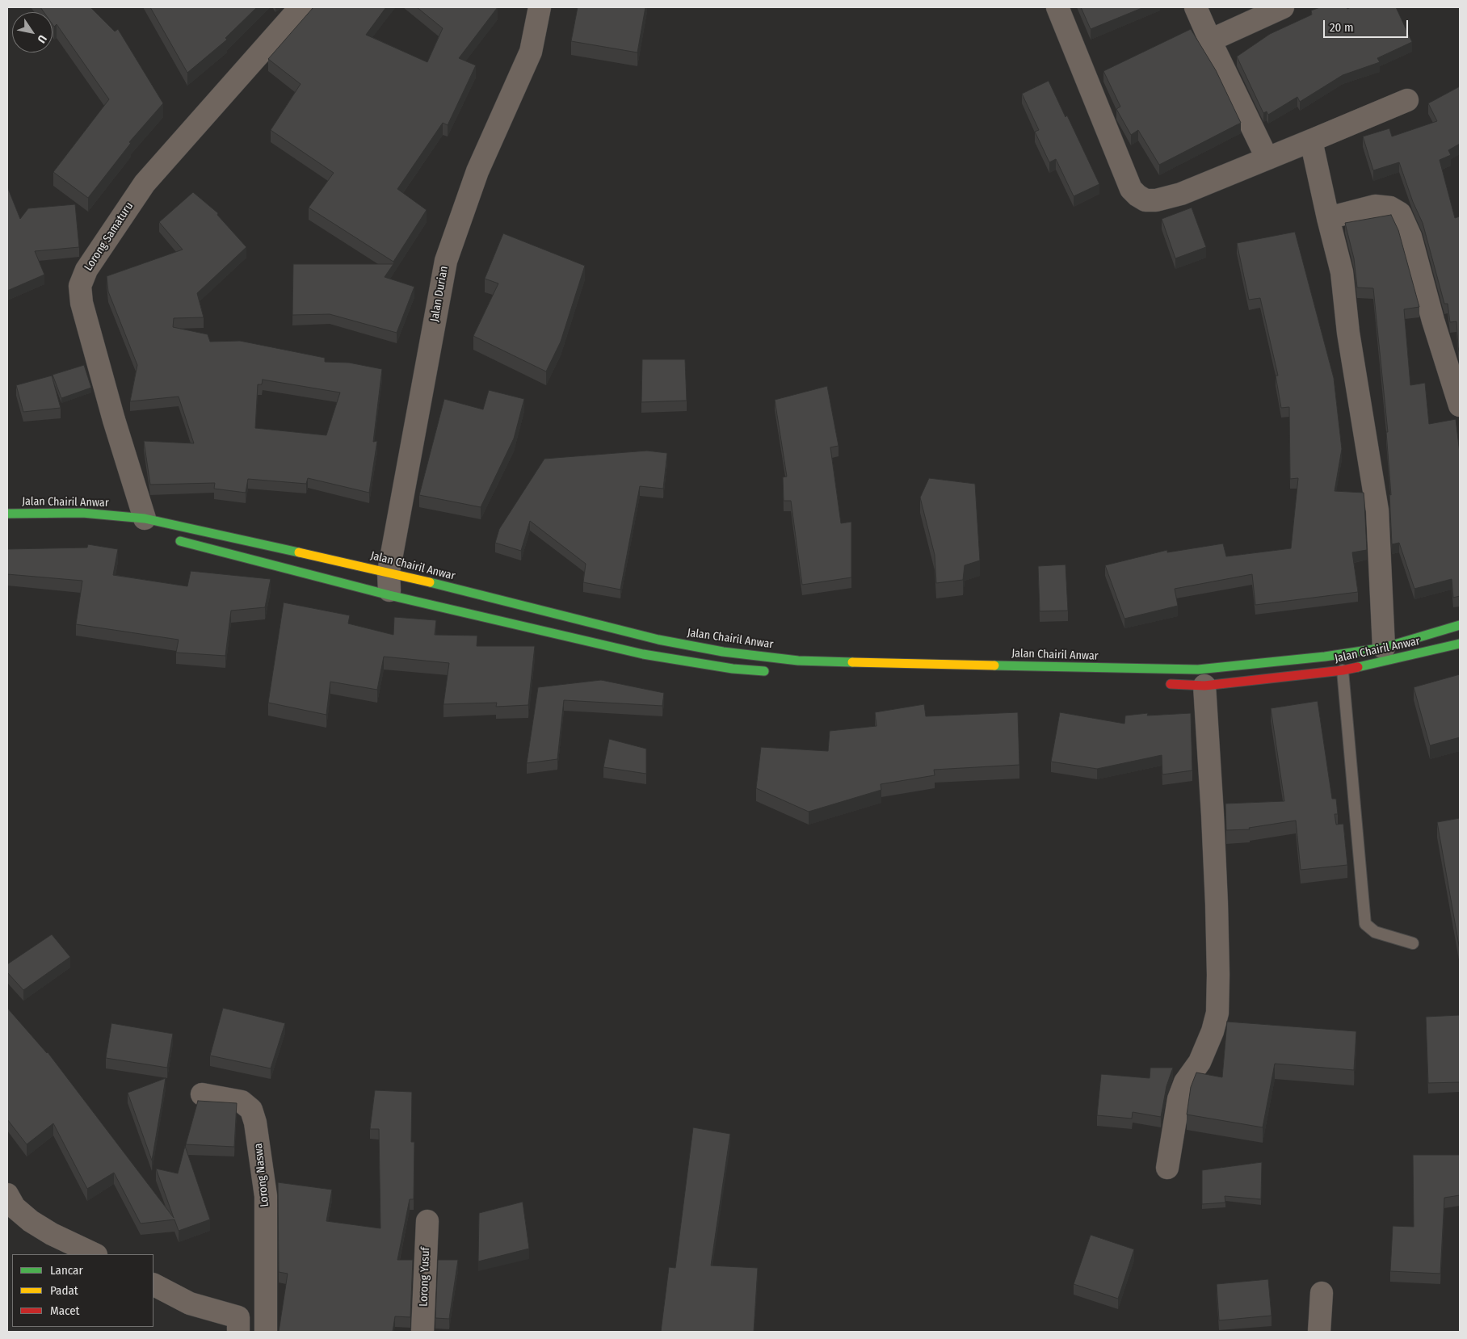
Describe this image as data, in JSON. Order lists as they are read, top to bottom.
{
  "streets": {
    "main road": ["Jalan Chairil Anwar"],
    "street": [
      "Lorong Samaturu",
      "Jalan Durian",
      "Lorong Naswa",
      "Lorong Yusuf"
    ]
  },
  "crossings": [
    ["Lorong Samaturu", "Jalan Chairil Anwar"],
    ["Jalan Durian", "Jalan Chairil Anwar"]
  ],
  "legend": ["Lancar", "Padat", "Macet"],
  "scale_bar": "20 m",
  "north": "bottom right"
}
